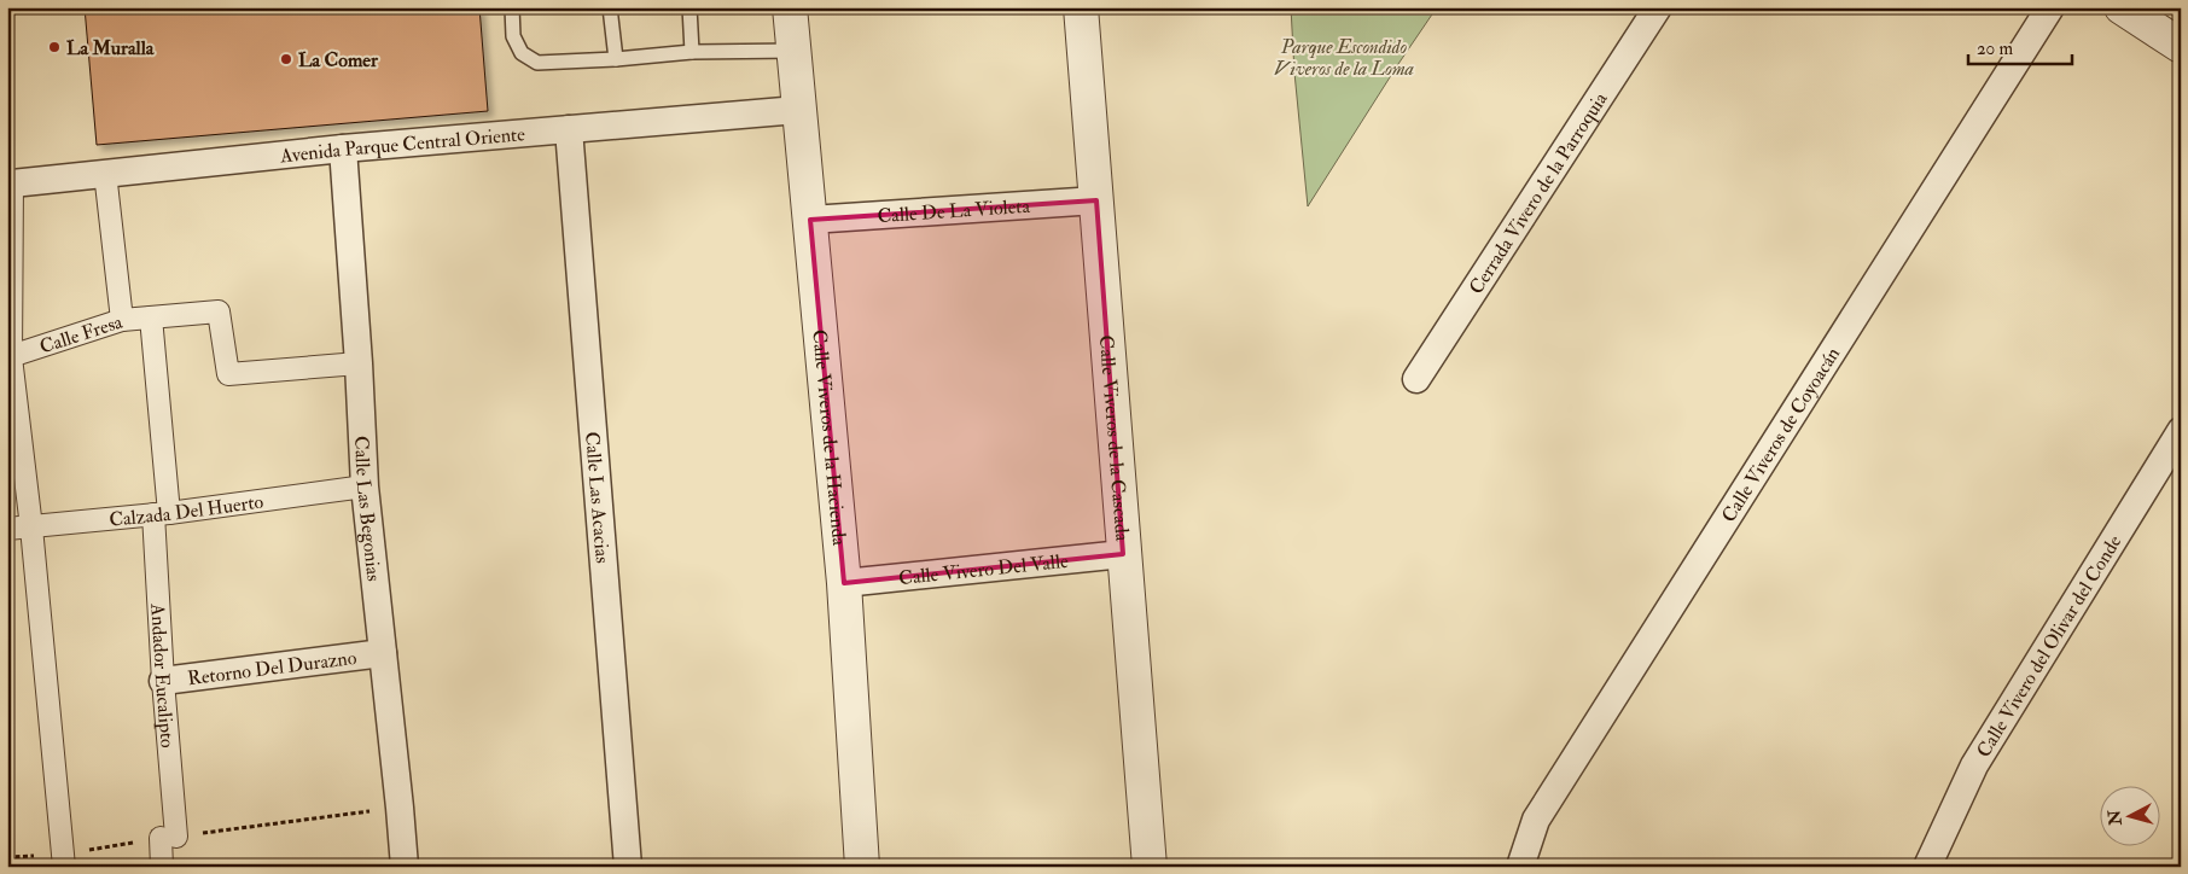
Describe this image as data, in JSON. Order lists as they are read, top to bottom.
{
  "streets": {
    "street": [
      "Avenida Parque Central Oriente",
      "Cerrada Vivero de la Parroquia",
      "Calle De La Violeta",
      "Calle Fresa",
      "Calle Viveros de Coyoacán",
      "Calle Viveros de la Hacienda",
      "Calle Viveros de la Cascada",
      "Calle Las Acacias",
      "Calle Las Begonias",
      "Calzada Del Huerto",
      "Calle Vivero Del Valle",
      "Calle Vivero del Olivar del Conde",
      "Retorno Del Durazno",
      "Andador Eucalipto"
    ]
  },
  "crossings": [
    ["Avenida Parque Central Oriente", "Calle Viveros de la Hacienda"],
    ["Avenida Parque Central Oriente", "Calle Las Acacias"],
    ["Avenida Parque Central Oriente", "Calle Las Begonias"],
    ["Calle De La Violeta", "Calle Viveros de la Hacienda"],
    ["Calle De La Violeta", "Calle Viveros de la Cascada"],
    ["Calle Fresa", "Calle Las Begonias"],
    ["Calle Fresa", "Andador Eucalipto"],
    ["Calle Viveros de la Hacienda", "Calle Vivero Del Valle"],
    ["Calle Viveros de la Cascada", "Calle Vivero Del Valle"],
    ["Calle Las Begonias", "Calzada Del Huerto"],
    ["Calle Las Begonias", "Retorno Del Durazno"],
    ["Calzada Del Huerto", "Andador Eucalipto"],
    ["Retorno Del Durazno", "Andador Eucalipto"]
  ],
  "parks": ["Parque Escondido Viveros de la Loma"],
  "places": ["La Muralla", "La Comer"],
  "scale_bar": "20 m",
  "north": "left"
}
